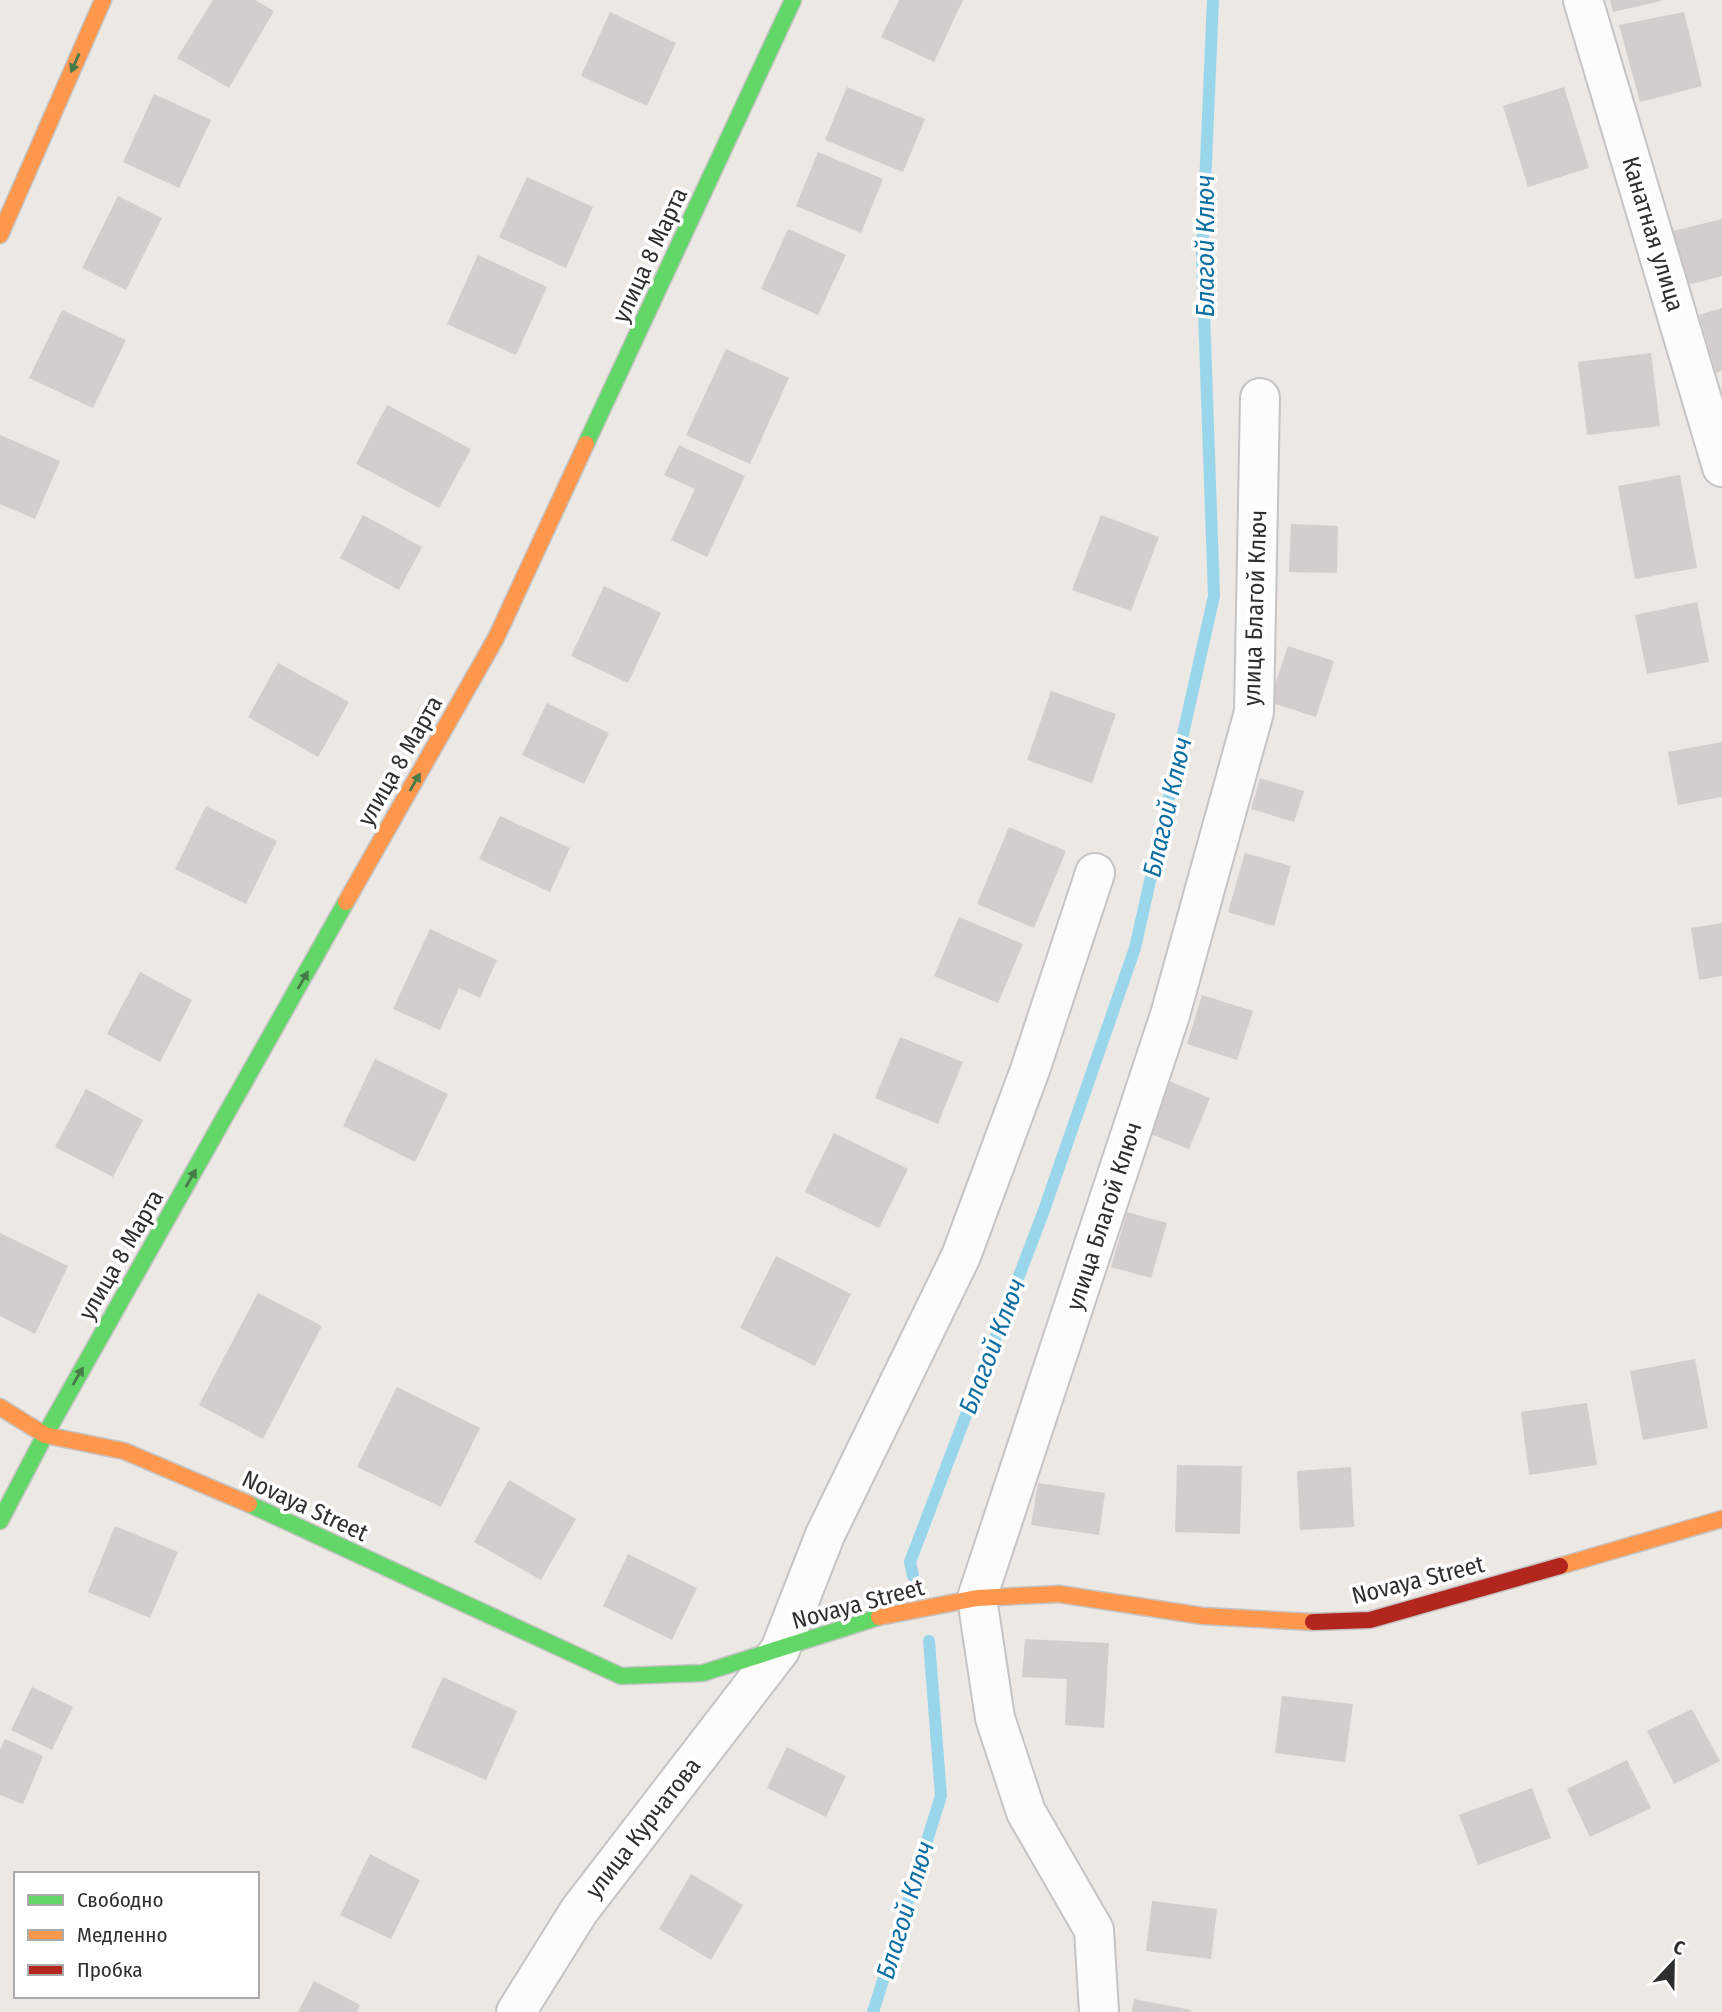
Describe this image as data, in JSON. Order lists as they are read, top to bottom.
{
  "streets": {
    "street": [
      "Канатная улица",
      "улица 8 Марта",
      "улица Благой Ключ",
      "Novaya Street",
      "улица Курчатова"
    ]
  },
  "crossings": [
    ["улица 8 Марта", "Novaya Street"],
    ["улица Благой Ключ", "Novaya Street"],
    ["Novaya Street", "улица Курчатова"]
  ],
  "one_way": ["улица 8 Марта"],
  "water": ["Благой Ключ"],
  "legend": ["Свободно", "Медленно", "Пробка"],
  "north": "top"
}
